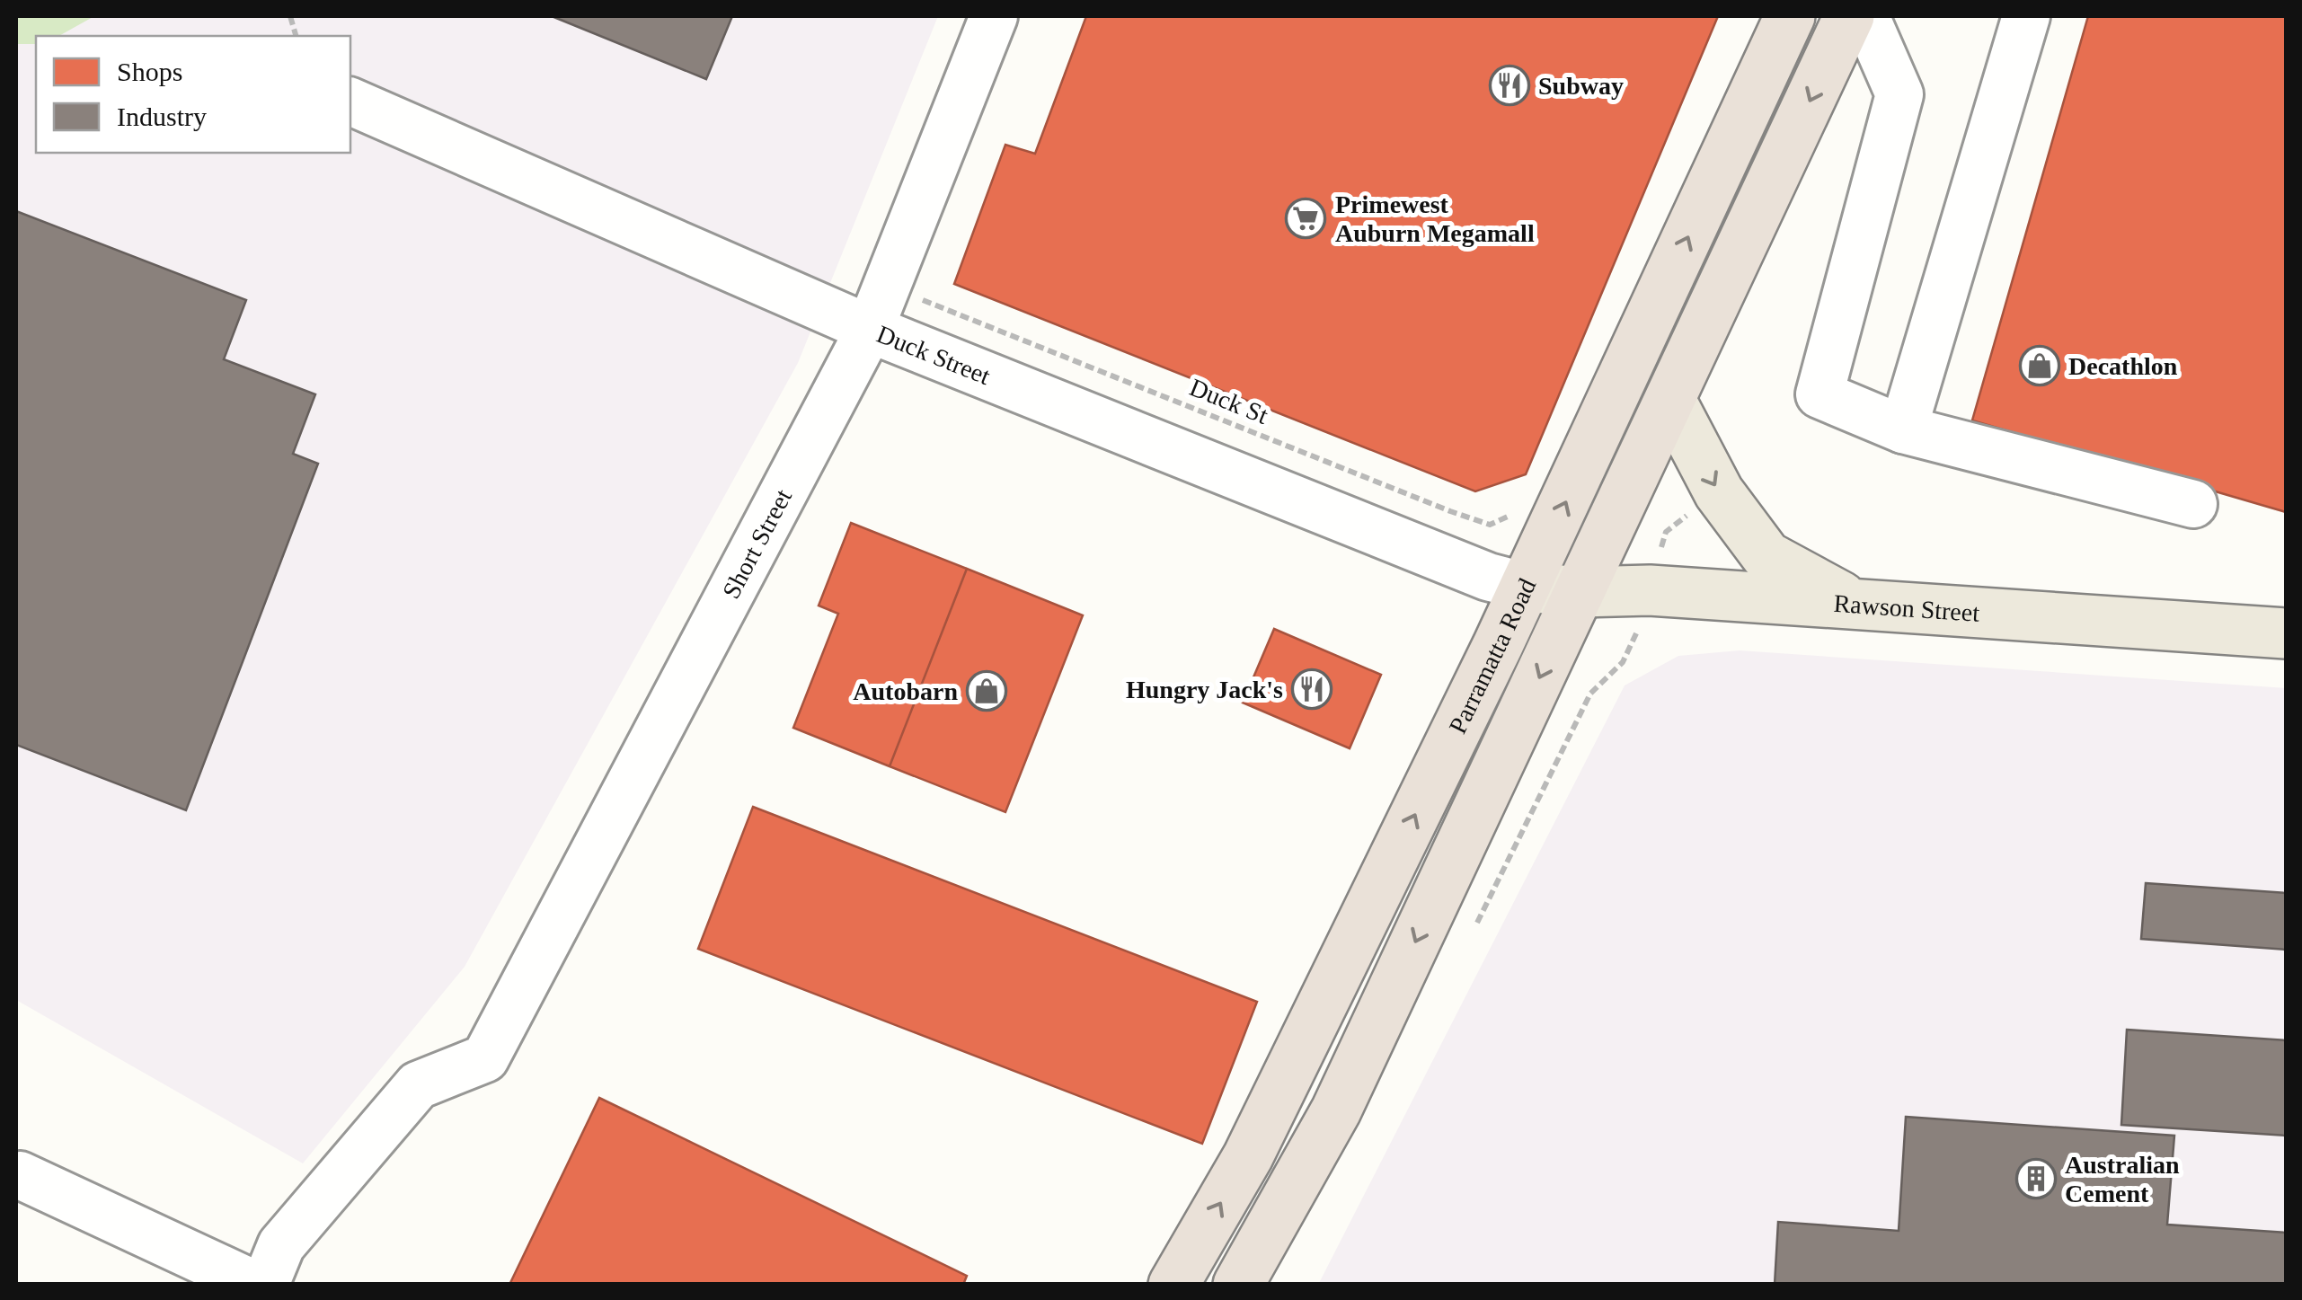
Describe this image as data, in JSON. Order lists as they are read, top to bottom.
{
  "streets": {
    "highway": ["Parramatta Road"],
    "main road": ["Rawson Street"],
    "street": ["Duck Street", "Short Street"],
    "path": ["Duck St"]
  },
  "crossings": [
    ["Duck Street", "Short Street"],
    ["Duck Street", "Rawson Street"],
    ["Duck Street", "Parramatta Road"],
    ["Rawson Street", "Parramatta Road"]
  ],
  "places": {
    "restaurant": ["Subway", "Hungry Jack's"],
    "supermarket": ["Primewest Auburn Megamall"],
    "shop": ["Decathlon", "Autobarn"],
    "building": ["Australian Cement"]
  },
  "legend": ["Shops", "Industry"]
}
